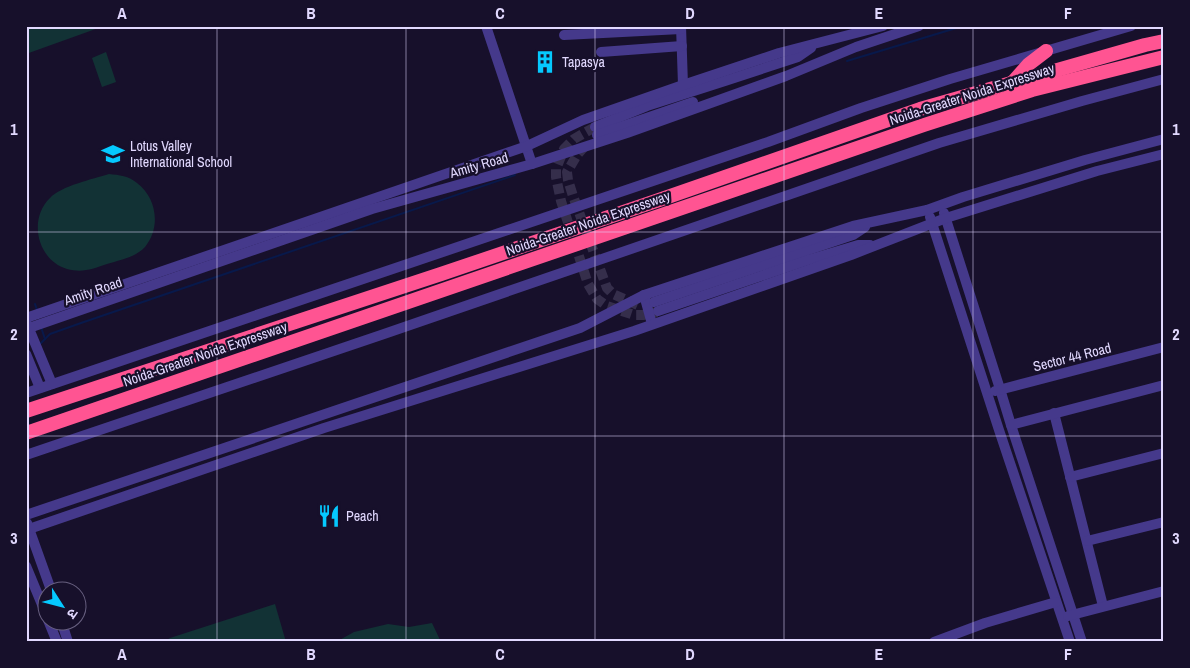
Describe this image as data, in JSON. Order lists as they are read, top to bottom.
{
  "streets": {
    "highway": ["Noida-Greater Noida Expressway"],
    "street": ["Amity Road", "Sector 44 Road"]
  },
  "places": {
    "building": ["Tapasya"],
    "school or university": ["Lotus Valley International School"],
    "restaurant": ["Peach"]
  },
  "north": "bottom right",
  "grid": {
    "columns": [
      "A",
      "B",
      "C",
      "D",
      "E",
      "F"
    ],
    "rows": ["1", "2", "3"]
  }
}
